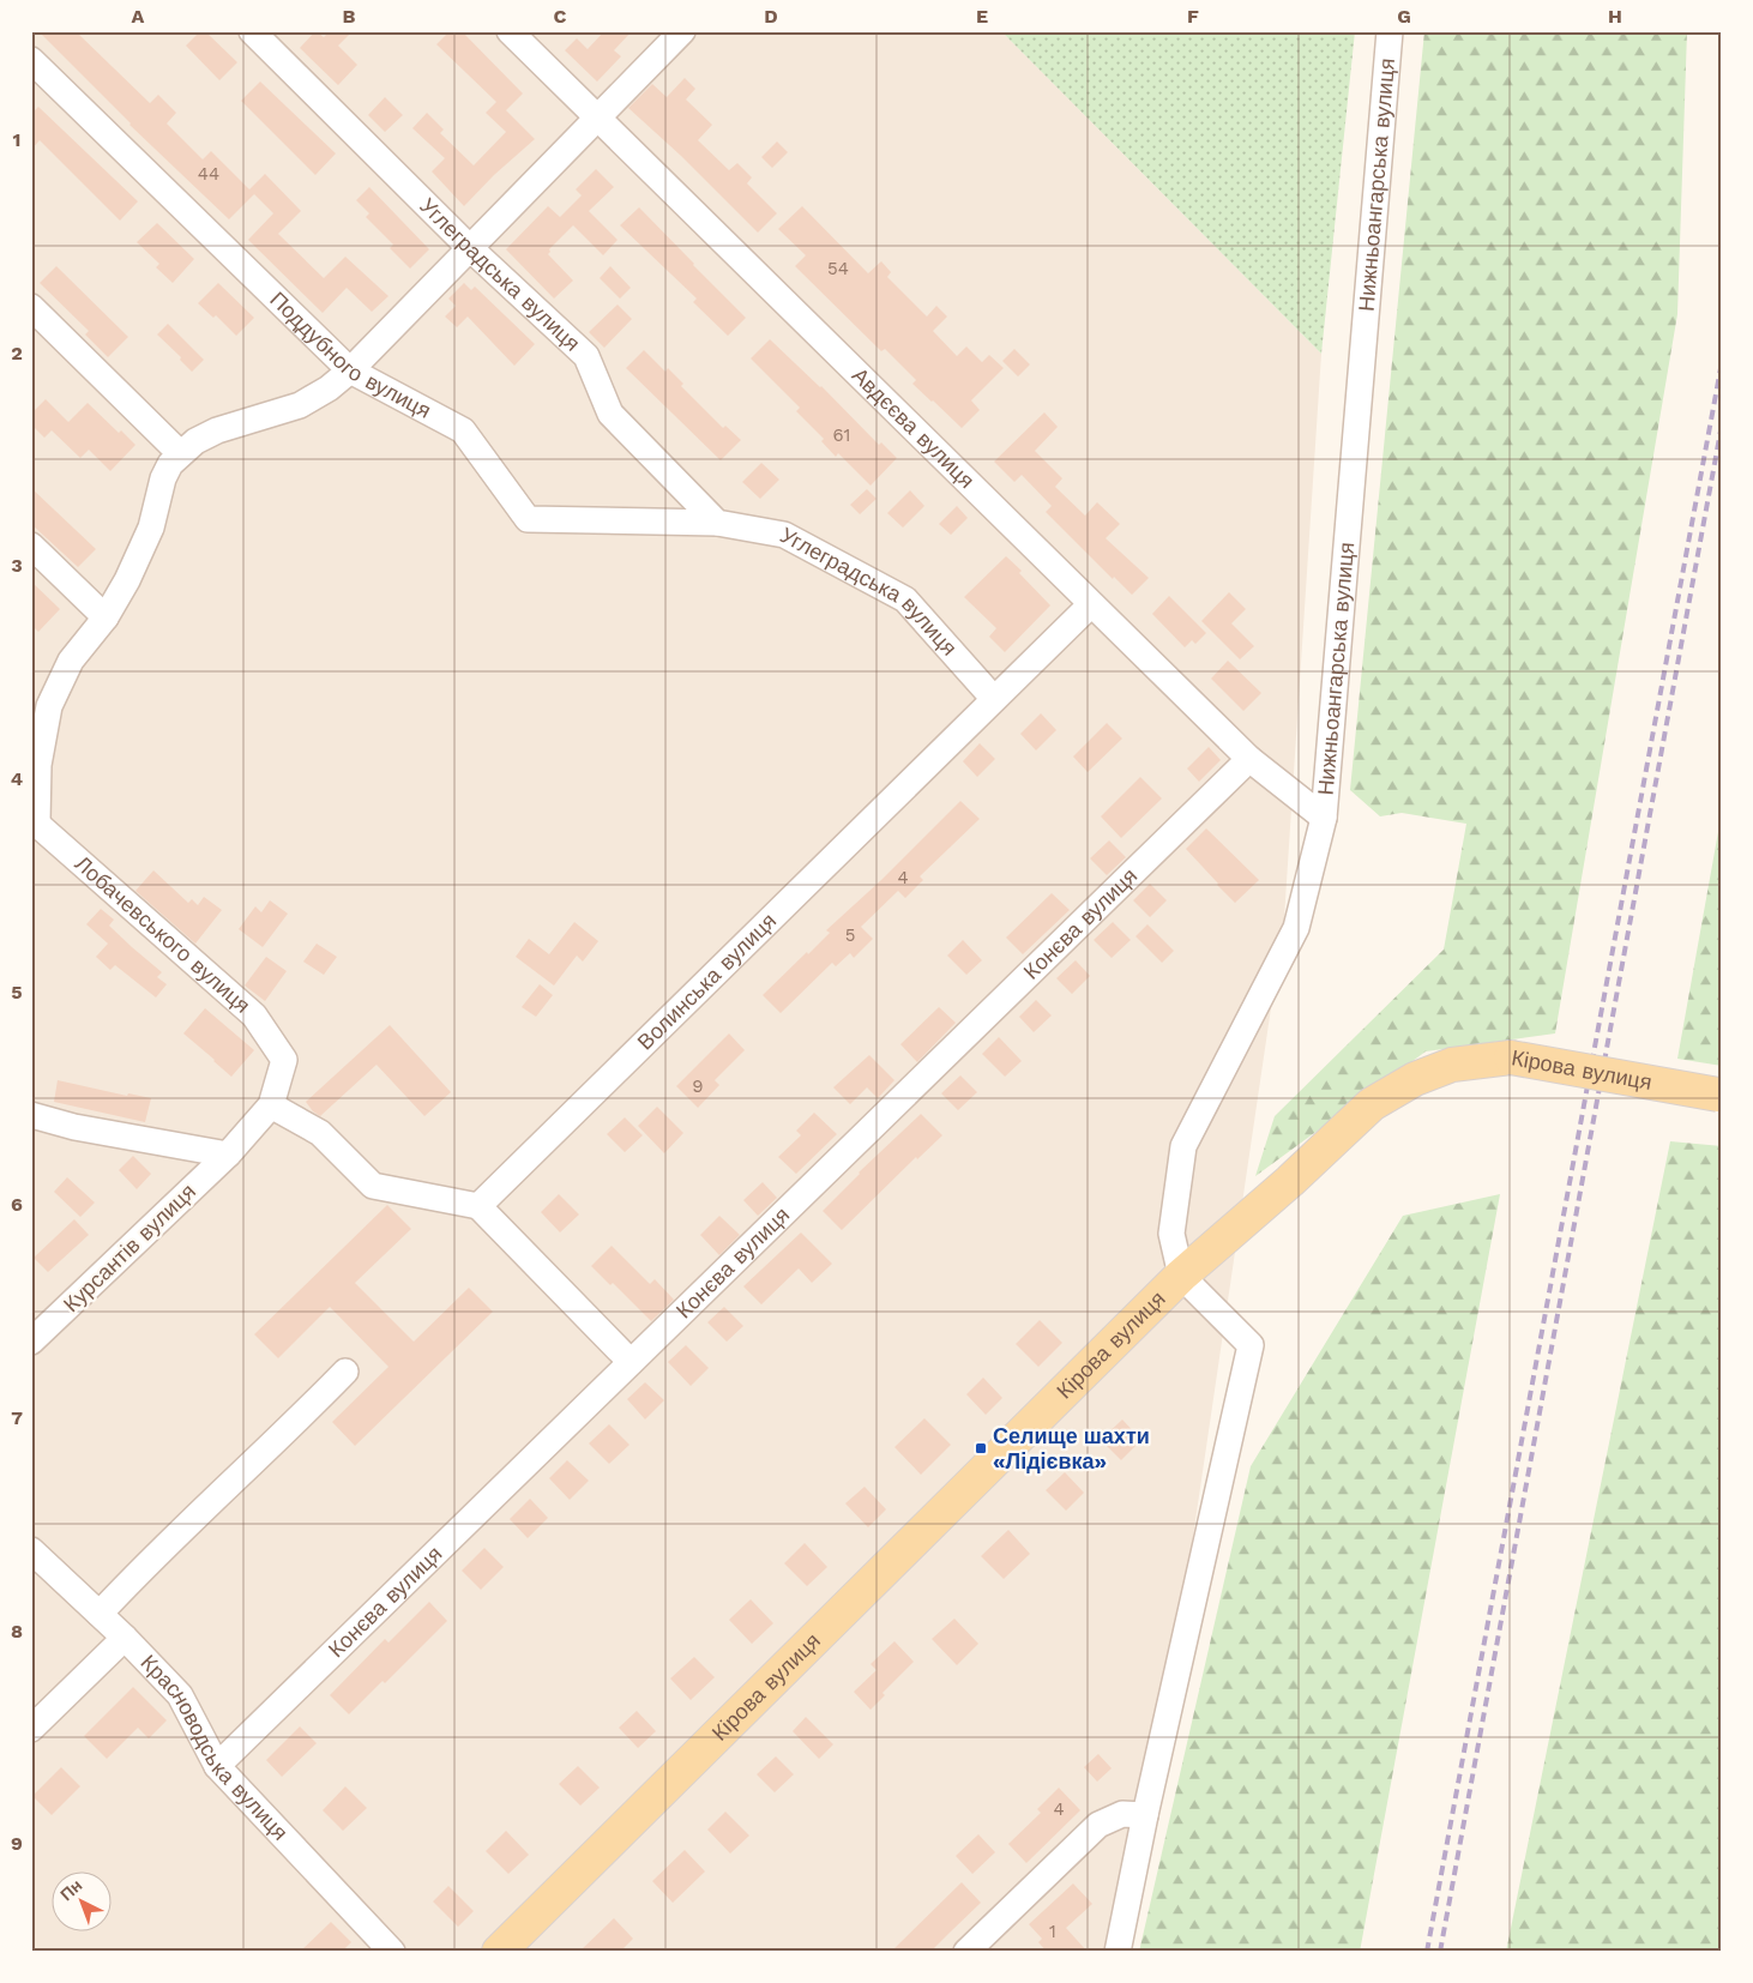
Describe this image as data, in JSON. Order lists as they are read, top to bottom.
{
  "streets": {
    "main road": ["Кірова вулиця"],
    "street": [
      "Нижньоангарська вулиця",
      "Углеградська вулиця",
      "Поддубного вулиця",
      "Авдєєва вулиця",
      "Конєва вулиця",
      "Лобачевського вулиця",
      "Волинська вулиця",
      "Курсантів вулиця",
      "Красноводська вулиця"
    ]
  },
  "crossings": [
    ["Нижньоангарська вулиця", "Авдєєва вулиця"],
    ["Нижньоангарська вулиця", "Кірова вулиця"],
    ["Углеградська вулиця", "Поддубного вулиця"],
    ["Углеградська вулиця", "Волинська вулиця"],
    ["Авдєєва вулиця", "Конєва вулиця"],
    ["Авдєєва вулиця", "Волинська вулиця"],
    ["Конєва вулиця", "Красноводська вулиця"],
    ["Лобачевського вулиця", "Курсантів вулиця"]
  ],
  "places": {
    "transit": ["Селище шахти «Лідієвка»"]
  },
  "house_numbers": [
    "44",
    "54",
    "61",
    "4",
    "5",
    "9",
    "4",
    "1"
  ],
  "north": "top left",
  "grid": {
    "columns": [
      "A",
      "B",
      "C",
      "D",
      "E",
      "F",
      "G",
      "H"
    ],
    "rows": [
      "1",
      "2",
      "3",
      "4",
      "5",
      "6",
      "7",
      "8",
      "9"
    ]
  }
}
